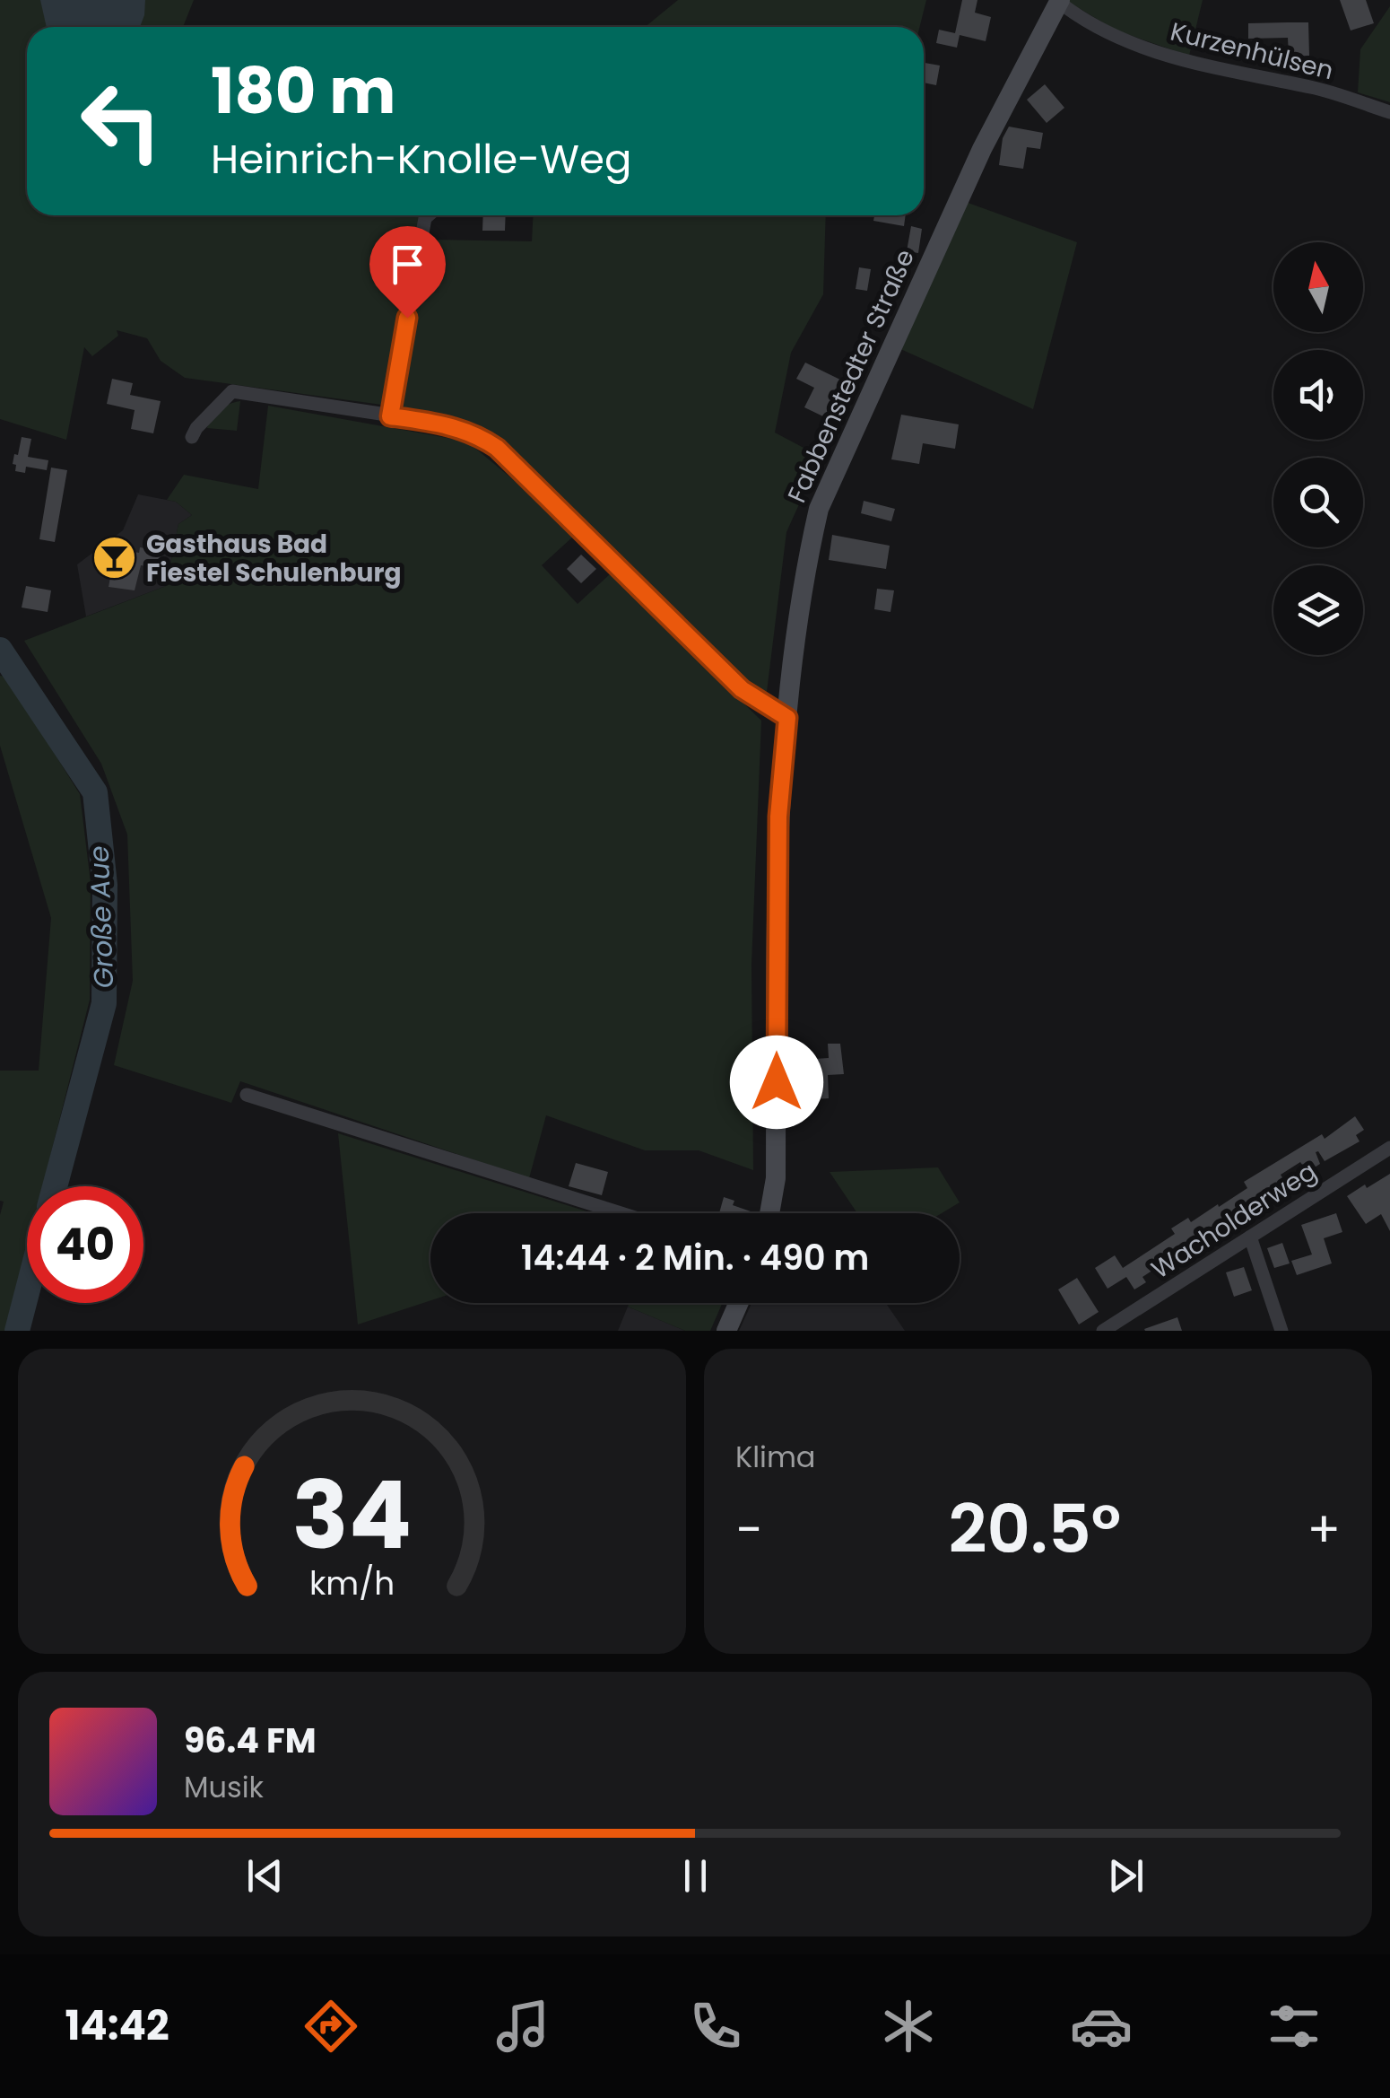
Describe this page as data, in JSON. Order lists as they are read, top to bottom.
{
  "streets": {
    "street": ["Kurzenhülsen", "Fabbenstedter Straße", "Wacholderweg"]
  },
  "crossings": [
    ["Kurzenhülsen", "Fabbenstedter Straße"]
  ],
  "water": ["Große Aue"],
  "places": {
    "bar": ["Gasthaus Bad Fiestel Schulenburg"]
  },
  "north": "top",
  "page": {
    "turn": ["180 m", "Heinrich-Knolle-Weg"],
    "limit": "40",
    "trip": "14:44 · 2 Min. · 490 m",
    "tile": "Klima",
    "heat": ["−", "20.5°", "+"],
    "song": ["96.4 FM", "Musik"],
    "tabs": "14:42",
    "gauge": ["34", "km/h"]
  }
}
